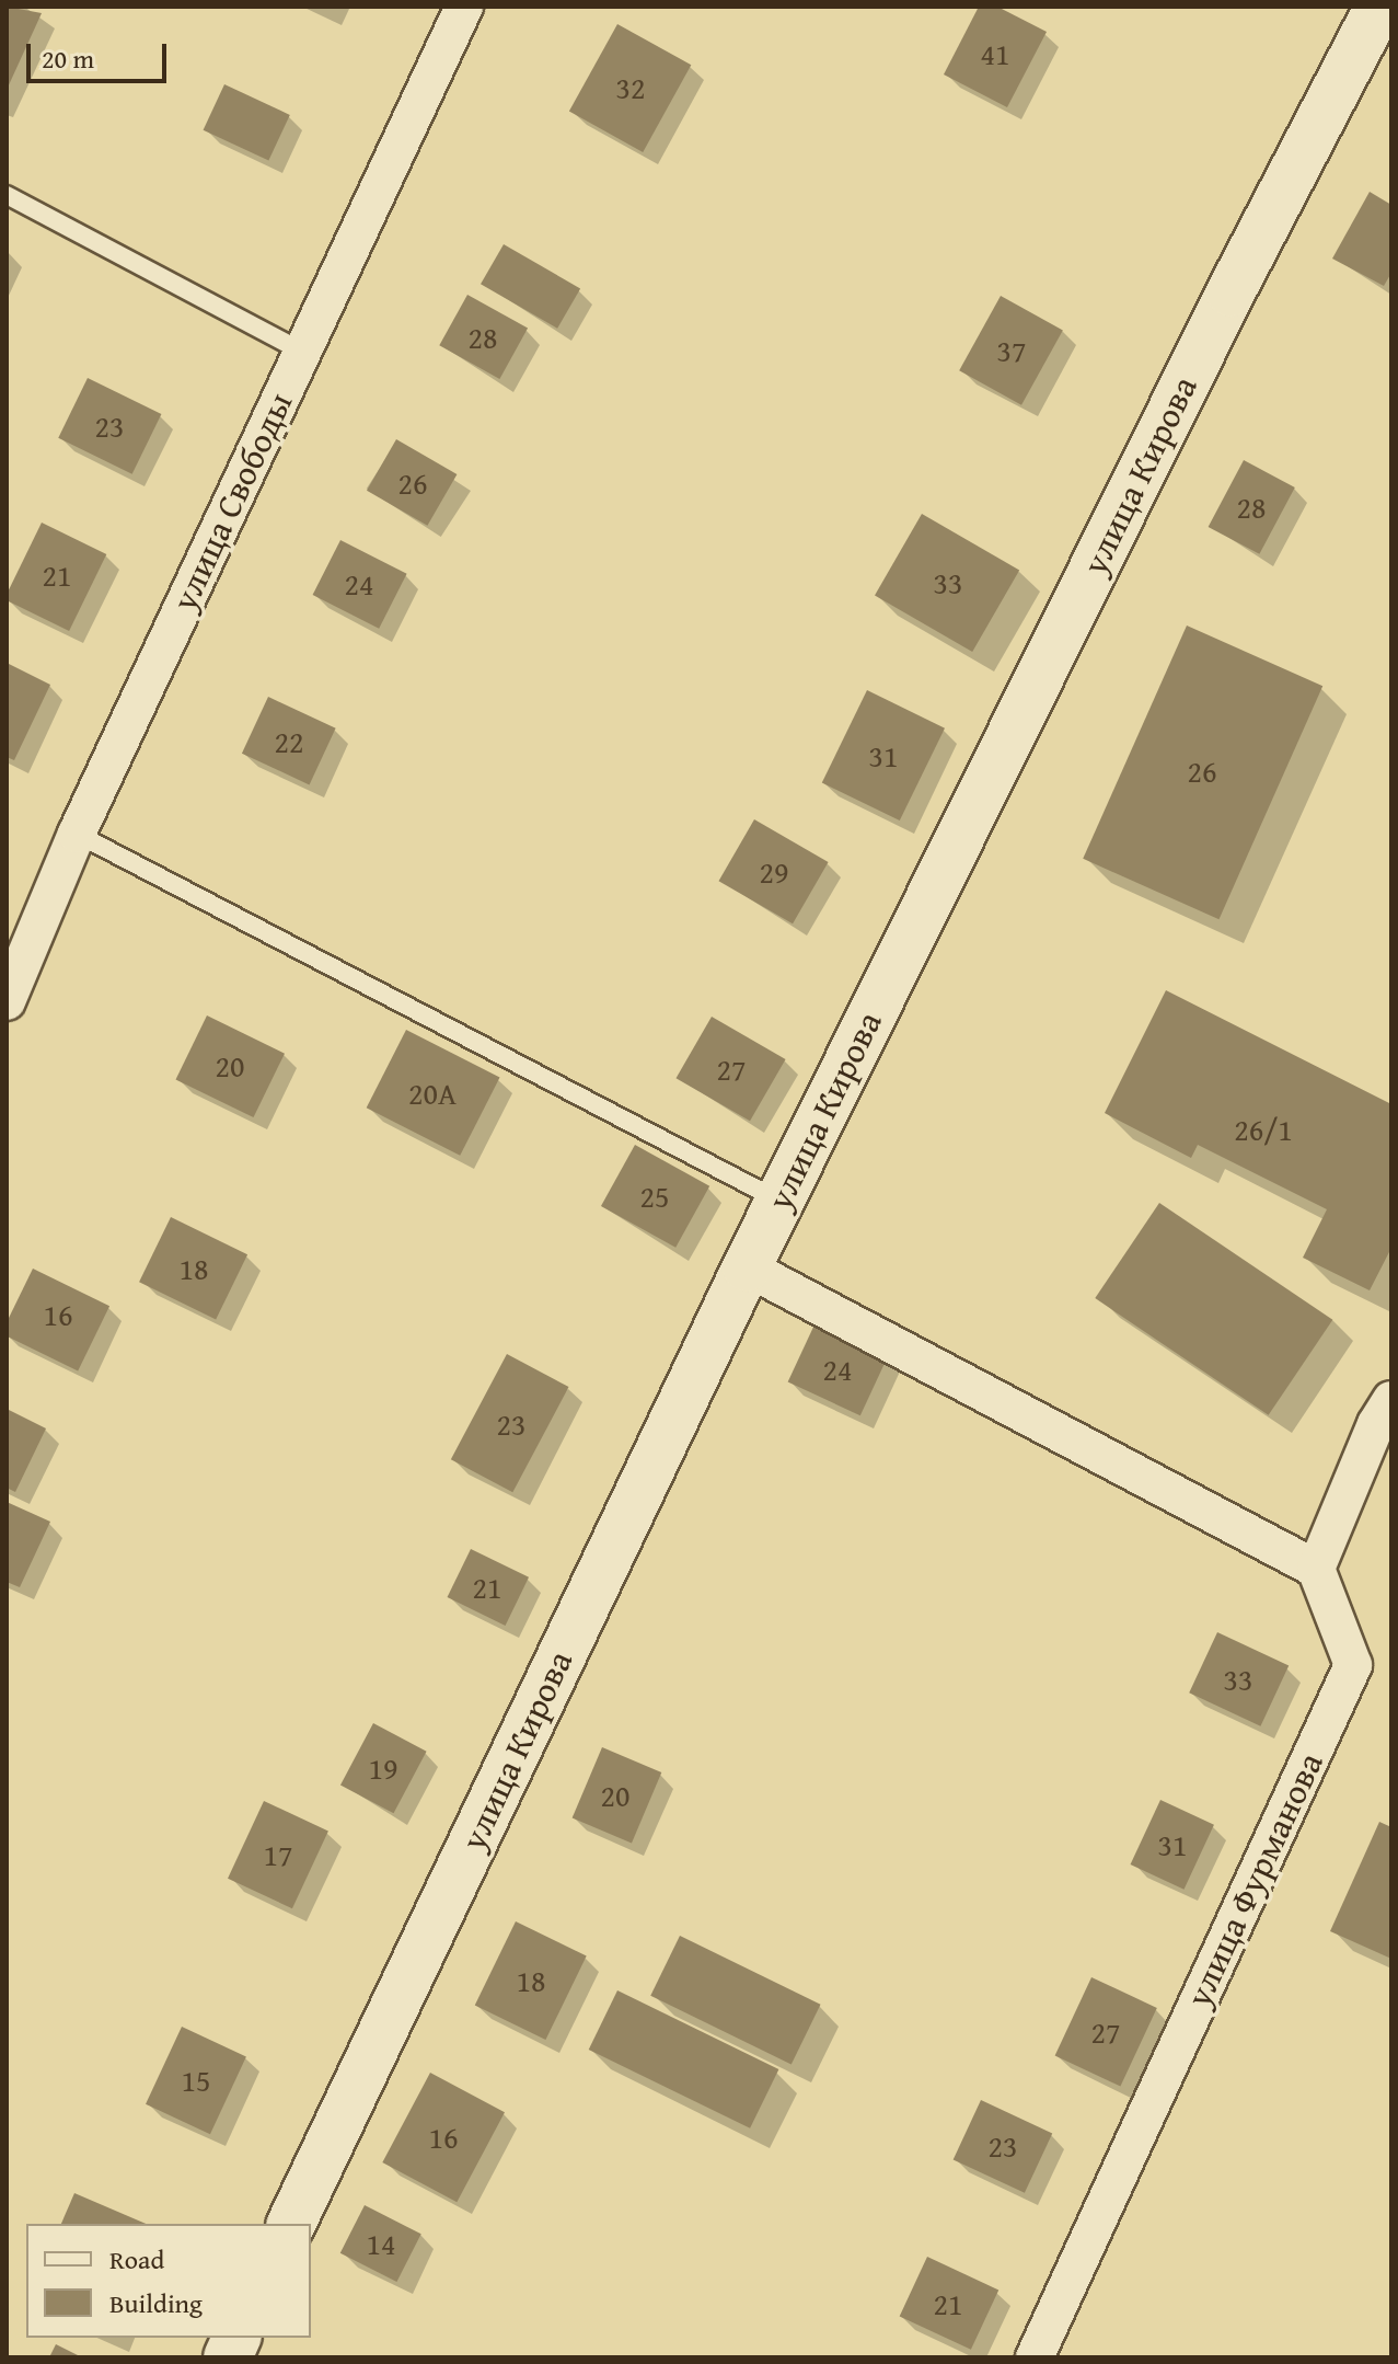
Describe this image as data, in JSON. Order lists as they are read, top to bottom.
{
  "streets": {
    "street": ["улица Кирова", "улица Свободы", "улица Фурманова"]
  },
  "house_numbers": [
    "41",
    "32",
    "28",
    "37",
    "23",
    "26",
    "28",
    "21",
    "33",
    "24",
    "22",
    "31",
    "26",
    "29",
    "20",
    "27",
    "20А",
    "26/1",
    "25",
    "18",
    "16",
    "24",
    "23",
    "21",
    "33",
    "19",
    "20",
    "31",
    "17",
    "18",
    "27",
    "15",
    "16",
    "23",
    "14",
    "21"
  ],
  "legend": ["Road", "Building"],
  "scale_bar": "20 m"
}
